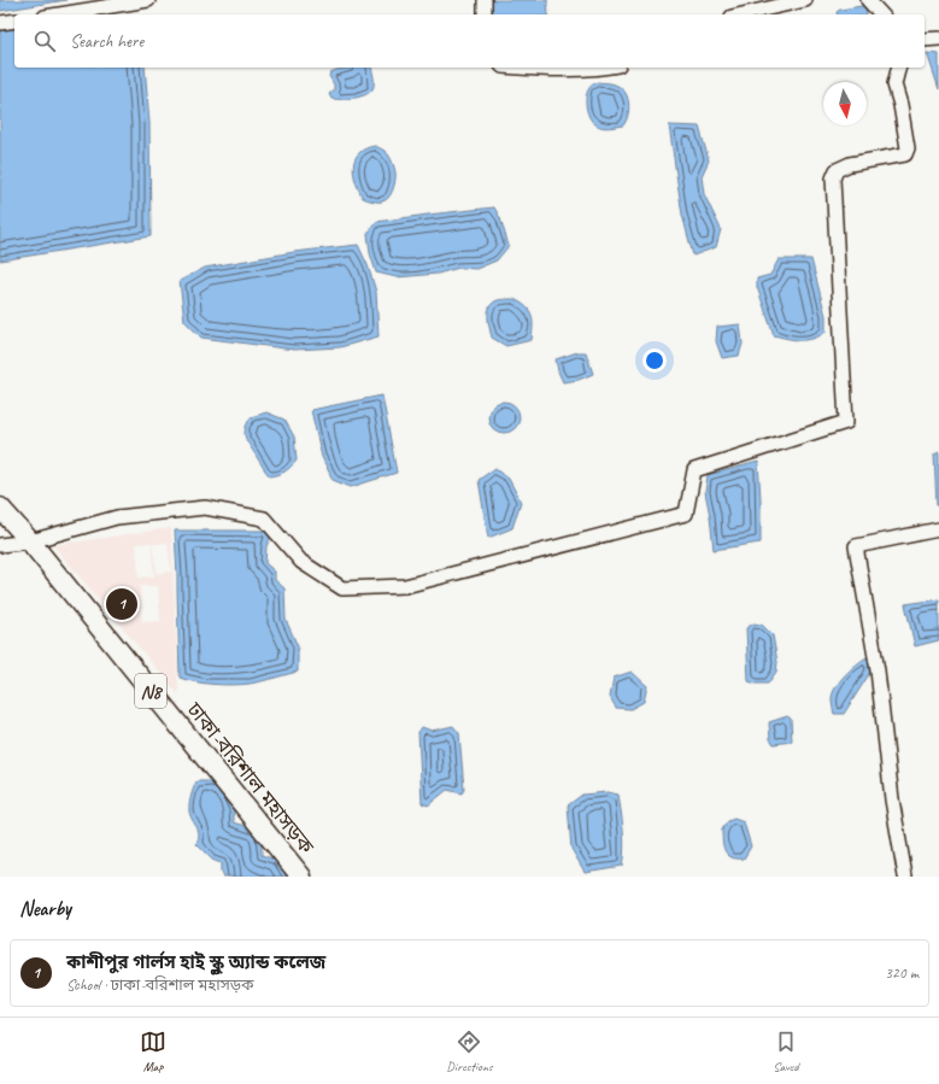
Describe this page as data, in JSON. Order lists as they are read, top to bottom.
{
  "streets": {
    "highway": ["N8", "ঢাকা-বরিশাল মহাসড়ক"]
  },
  "north": "bottom",
  "page": {
    "search": "Search here",
    "pins": "1",
    "heading": "Nearby",
    "list": [
      {
        "mark": "1",
        "name": "কাশীপুর গার্লস হাই স্কুল অ্যান্ড কলেজ",
        "note": "School · ঢাকা-বরিশাল মহাসড়ক",
        "value": "320 m"
      }
    ],
    "nav": ["Map", "Directions", "Saved"]
  }
}
